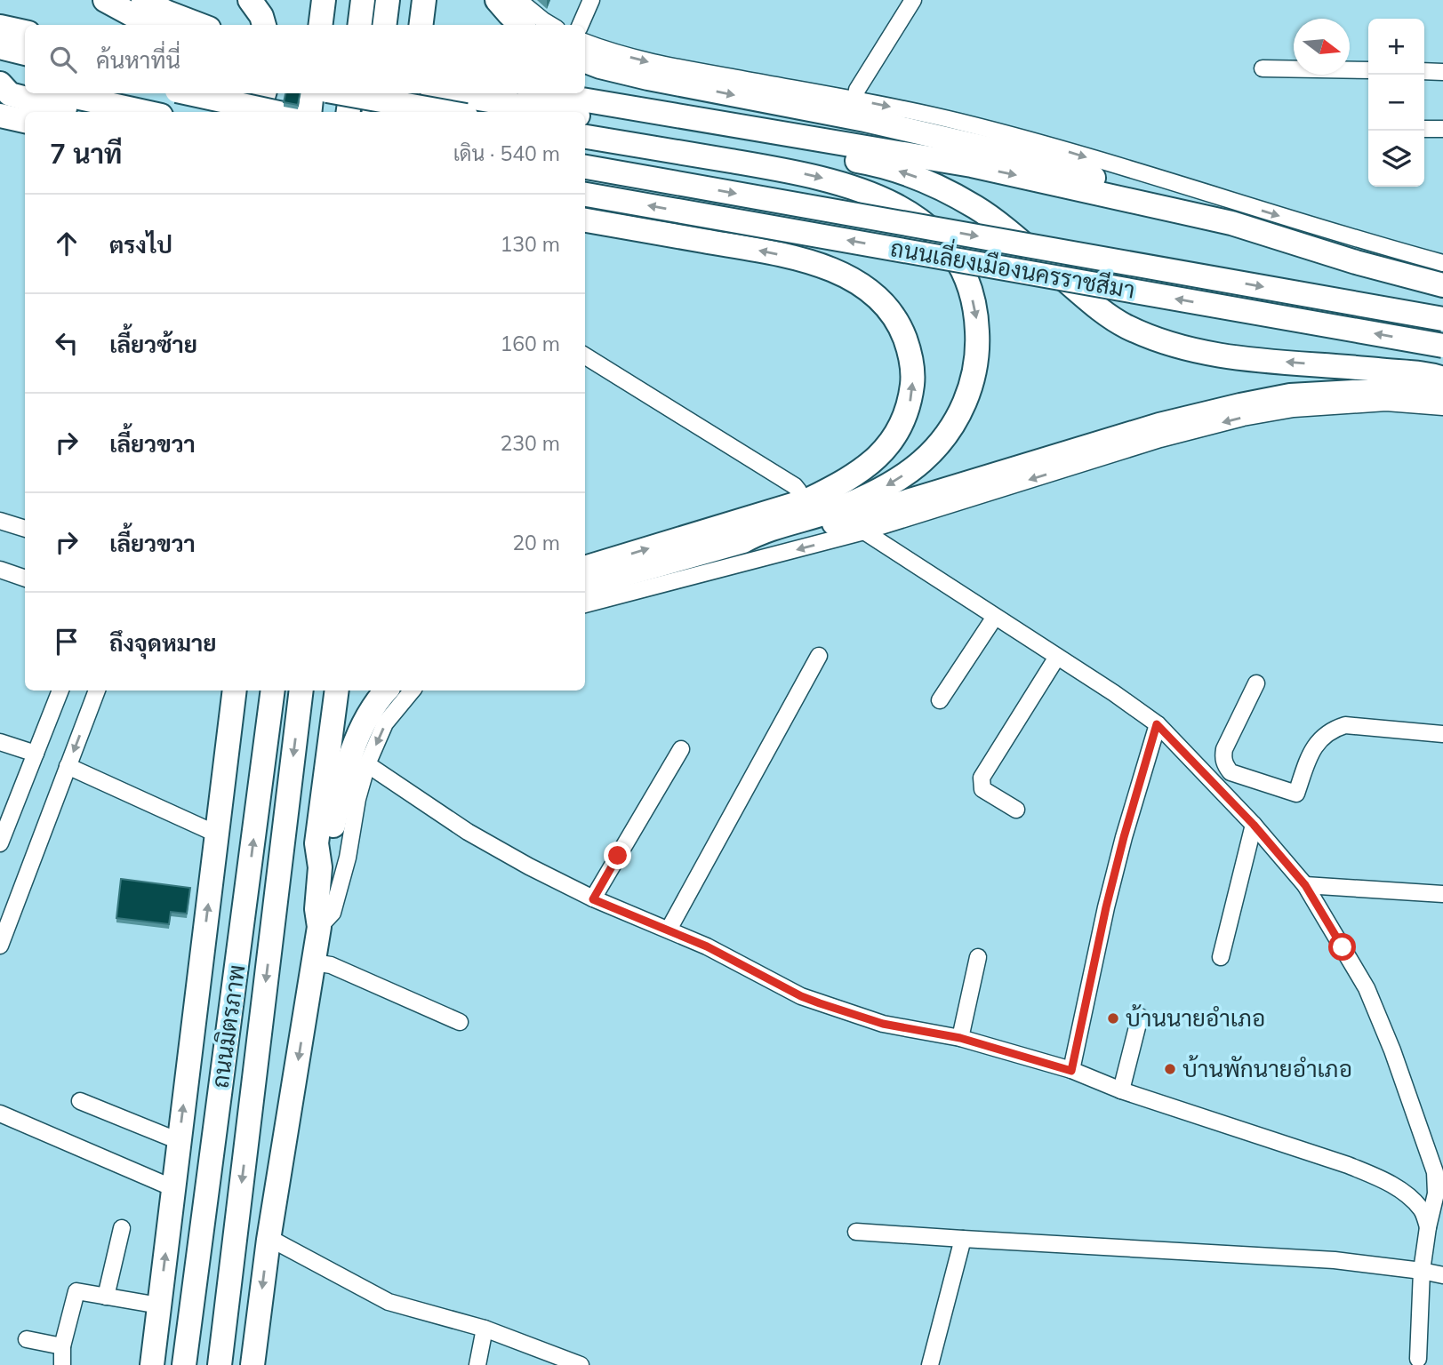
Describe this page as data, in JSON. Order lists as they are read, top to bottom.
{
  "streets": {
    "highway": ["ถนนเลี่ยงเมืองนครราชสีมา", "ถนนมิตรภาพ"]
  },
  "places": ["บ้านนายอำเภอ", "บ้านพักนายอำเภอ"],
  "north": "right",
  "page": {
    "map_buttons": ["+", "−"],
    "search": "ค้นหาที่นี่",
    "heading": ["7 นาที", "เดิน · 540 m"],
    "list": [
      ["ตรงไป", "130 m"],
      ["เลี้ยวซ้าย", "160 m"],
      ["เลี้ยวขวา", "230 m"],
      ["เลี้ยวขวา", "20 m"],
      "ถึงจุดหมาย"
    ]
  }
}
